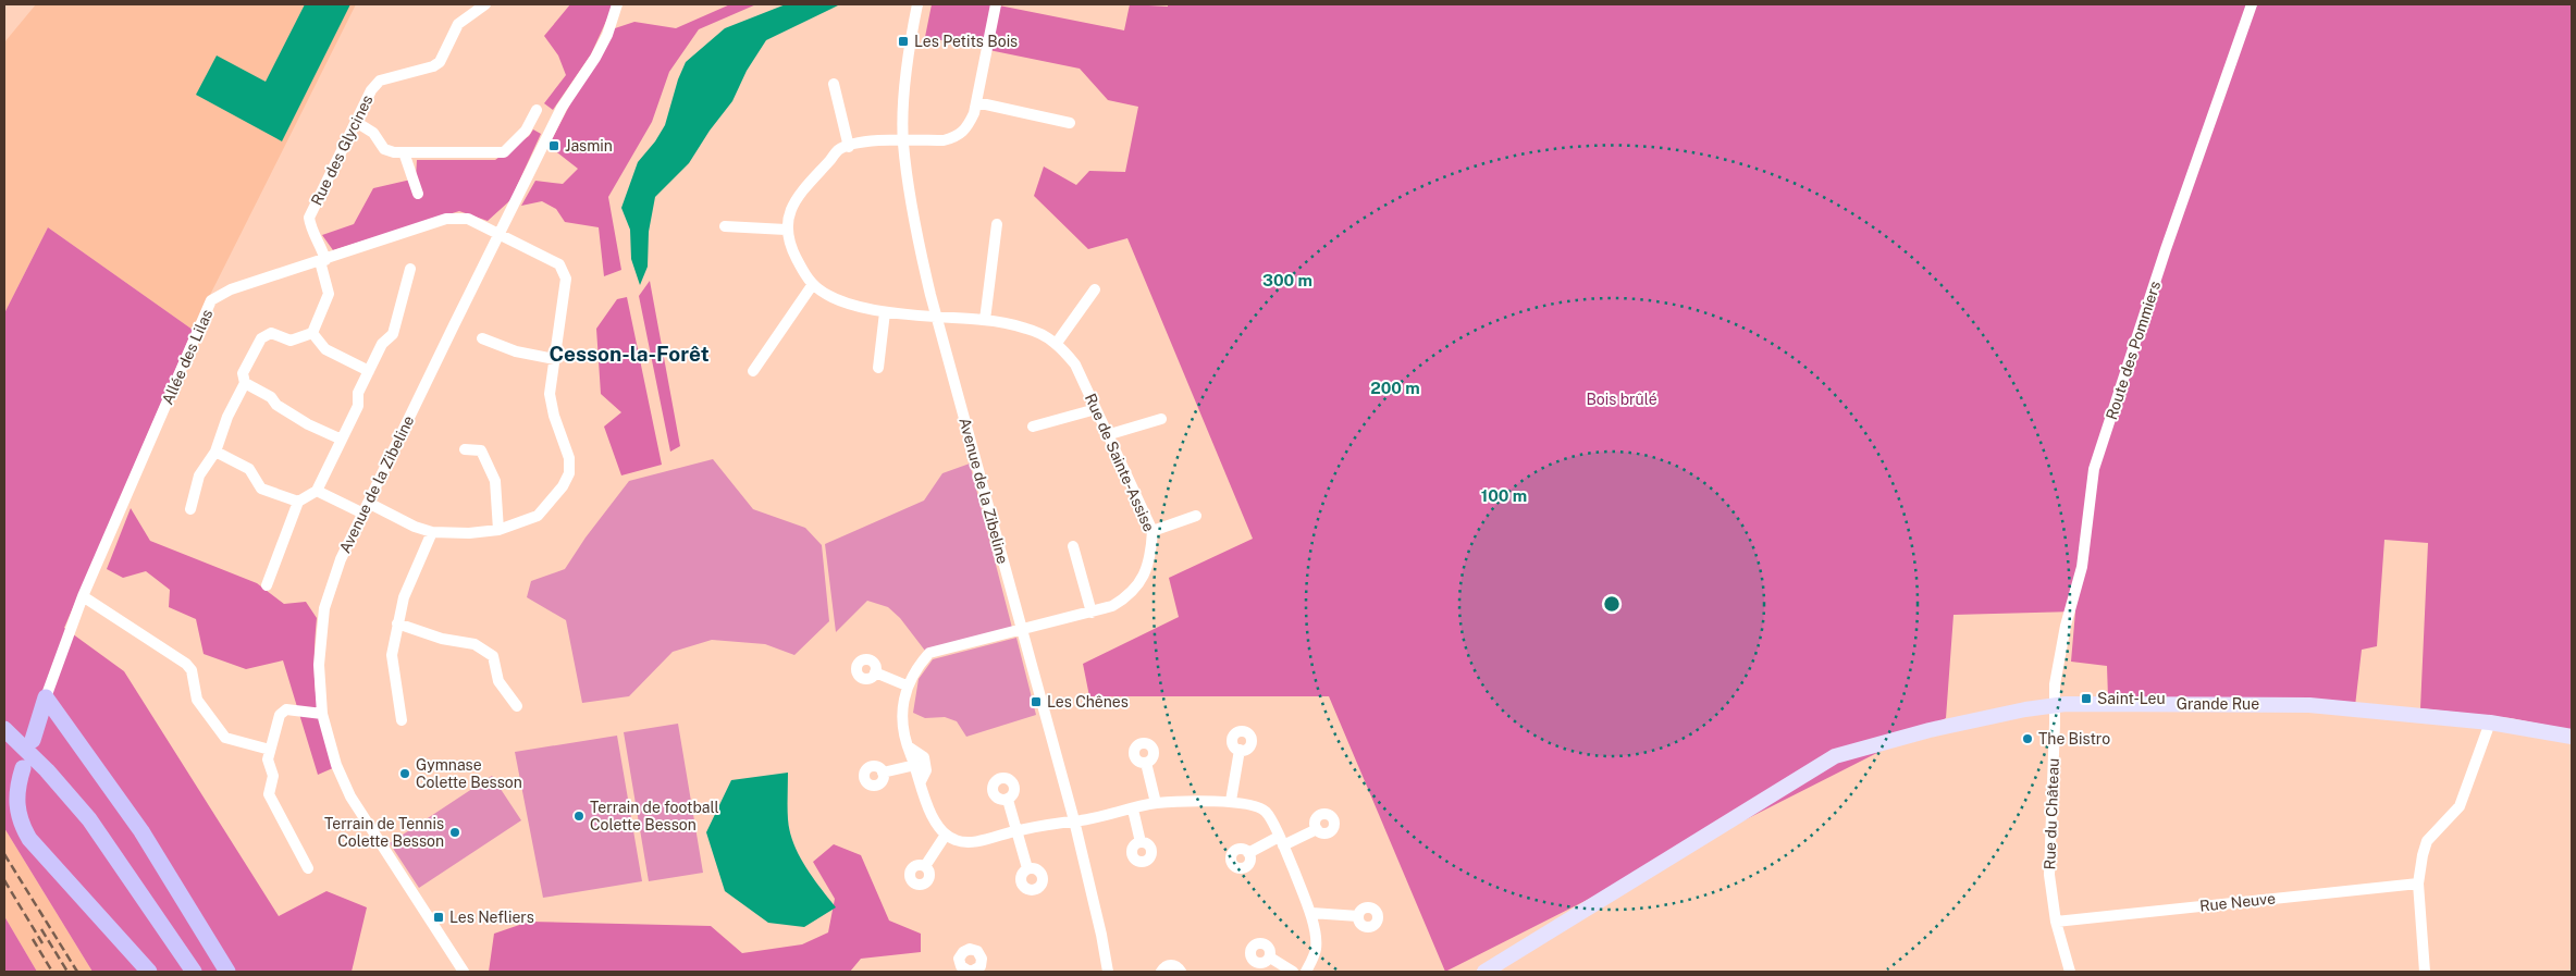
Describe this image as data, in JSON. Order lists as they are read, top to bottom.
{
  "streets": {
    "main road": ["Grande Rue"],
    "street": [
      "Rue des Glycines",
      "Route des Pommiers",
      "Allée des Lilas",
      "Rue de Sainte-Assise",
      "Avenue de la Zibeline",
      "Rue du Château",
      "Rue Neuve"
    ]
  },
  "crossings": [
    ["Rue des Glycines", "Allée des Lilas"],
    ["Route des Pommiers", "Grande Rue"],
    ["Route des Pommiers", "Rue du Château"],
    ["Allée des Lilas", "Avenue de la Zibeline"],
    ["Rue de Sainte-Assise", "Avenue de la Zibeline"],
    ["Grande Rue", "Rue du Château"],
    ["Rue du Château", "Rue Neuve"]
  ],
  "districts": ["Cesson-la-Forêt"],
  "parks": ["Bois brûlé"],
  "places": {
    "transit": [
      "Les Petits Bois",
      "Jasmin",
      "Saint-Leu",
      "Les Chênes",
      "Les Nefliers"
    ],
    "other": [
      "The Bistro",
      "Gymnase Colette Besson",
      "Terrain de football Colette Besson",
      "Terrain de Tennis Colette Besson"
    ]
  },
  "rings": ["300 m", "200 m", "100 m"]
}
